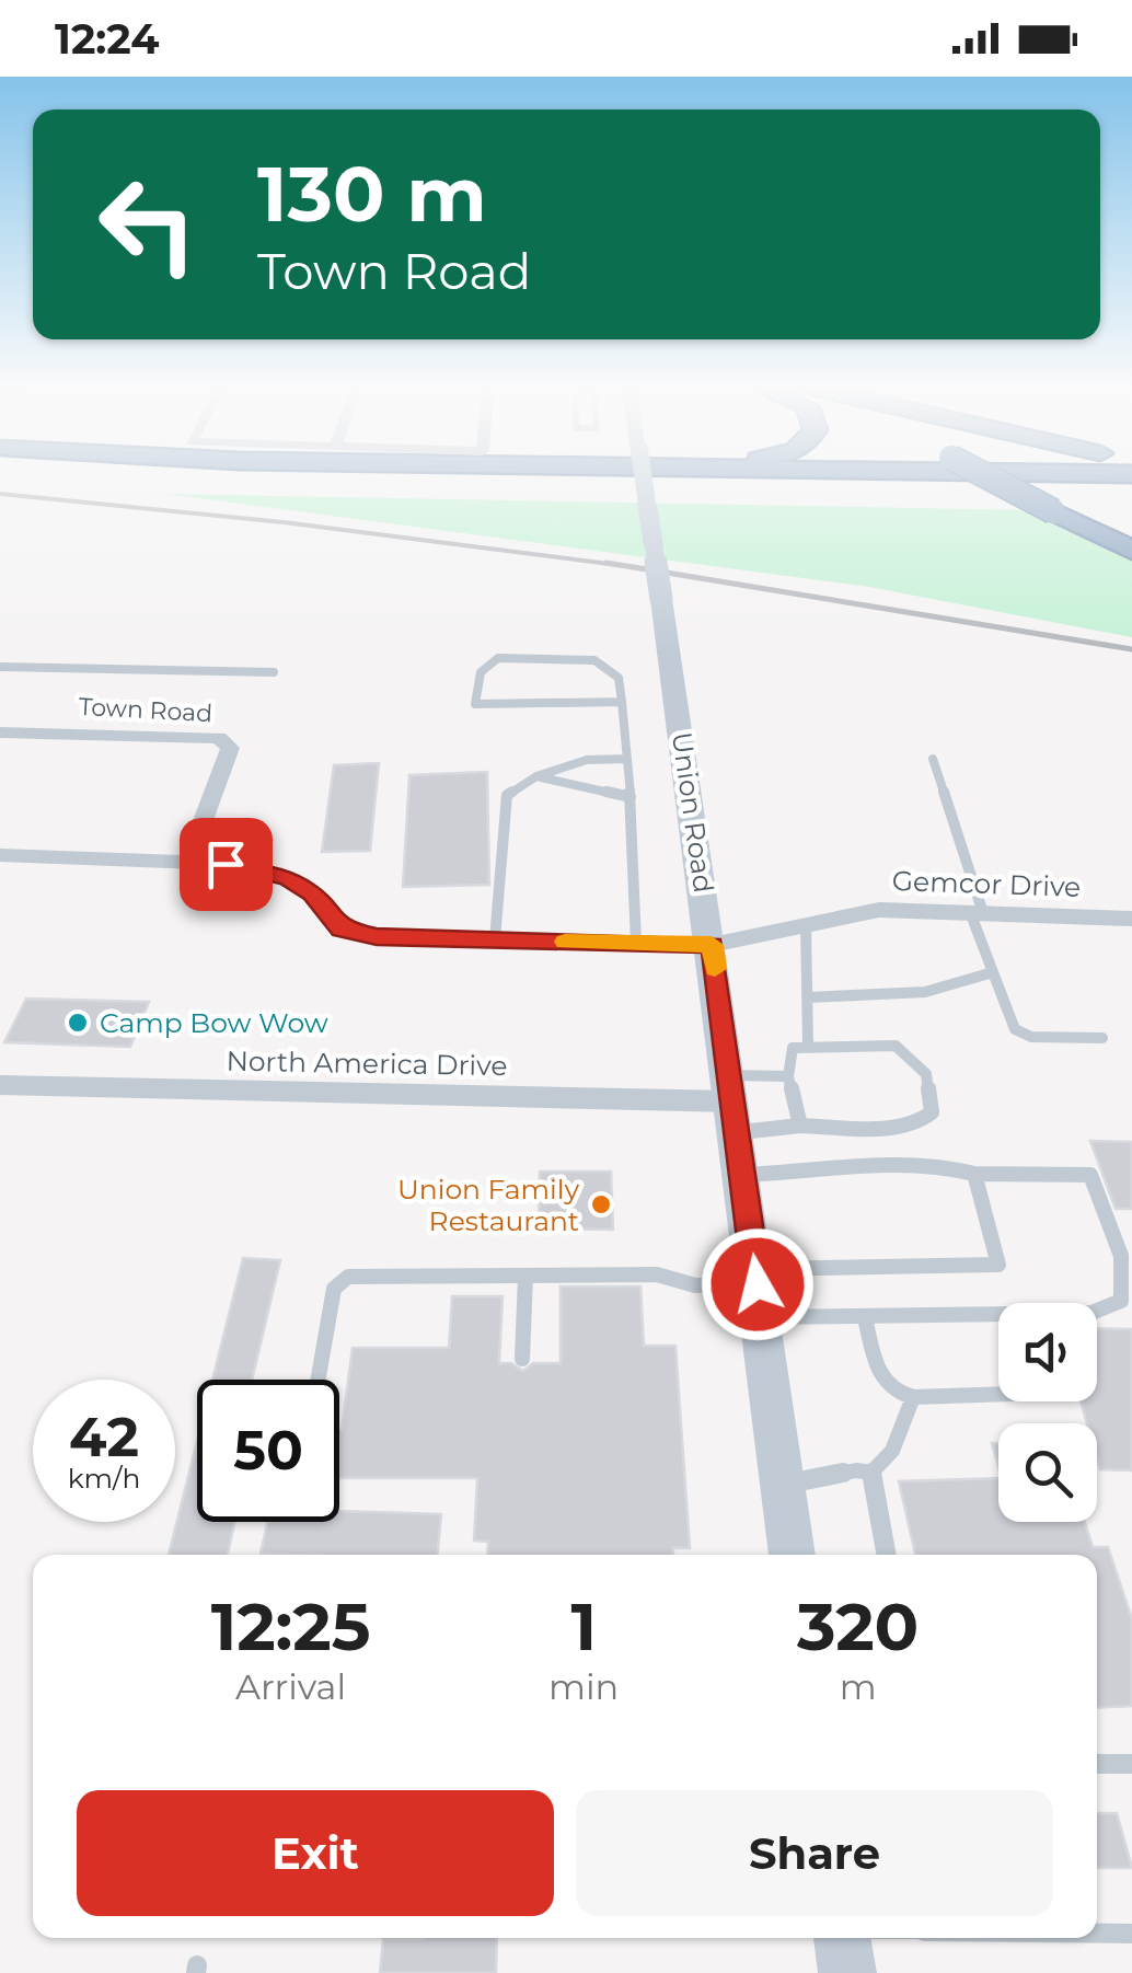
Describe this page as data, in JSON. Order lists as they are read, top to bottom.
{
  "streets": {
    "main road": ["Union Road"],
    "street": ["Town Road", "Gemcor Drive", "North America Drive"]
  },
  "crossings": [
    ["Union Road", "Gemcor Drive"],
    ["Union Road", "North America Drive"]
  ],
  "places": ["Camp Bow Wow", "Union Family Restaurant"],
  "page": {
    "status": "12:24",
    "turn": ["130 m", "Town Road"],
    "speed": "42 km/h",
    "limit": "50",
    "eta": [
      "12:25",
      "Arrival",
      "1",
      "min",
      "320",
      "m"
    ],
    "buttons": ["Exit", "Share"]
  }
}
